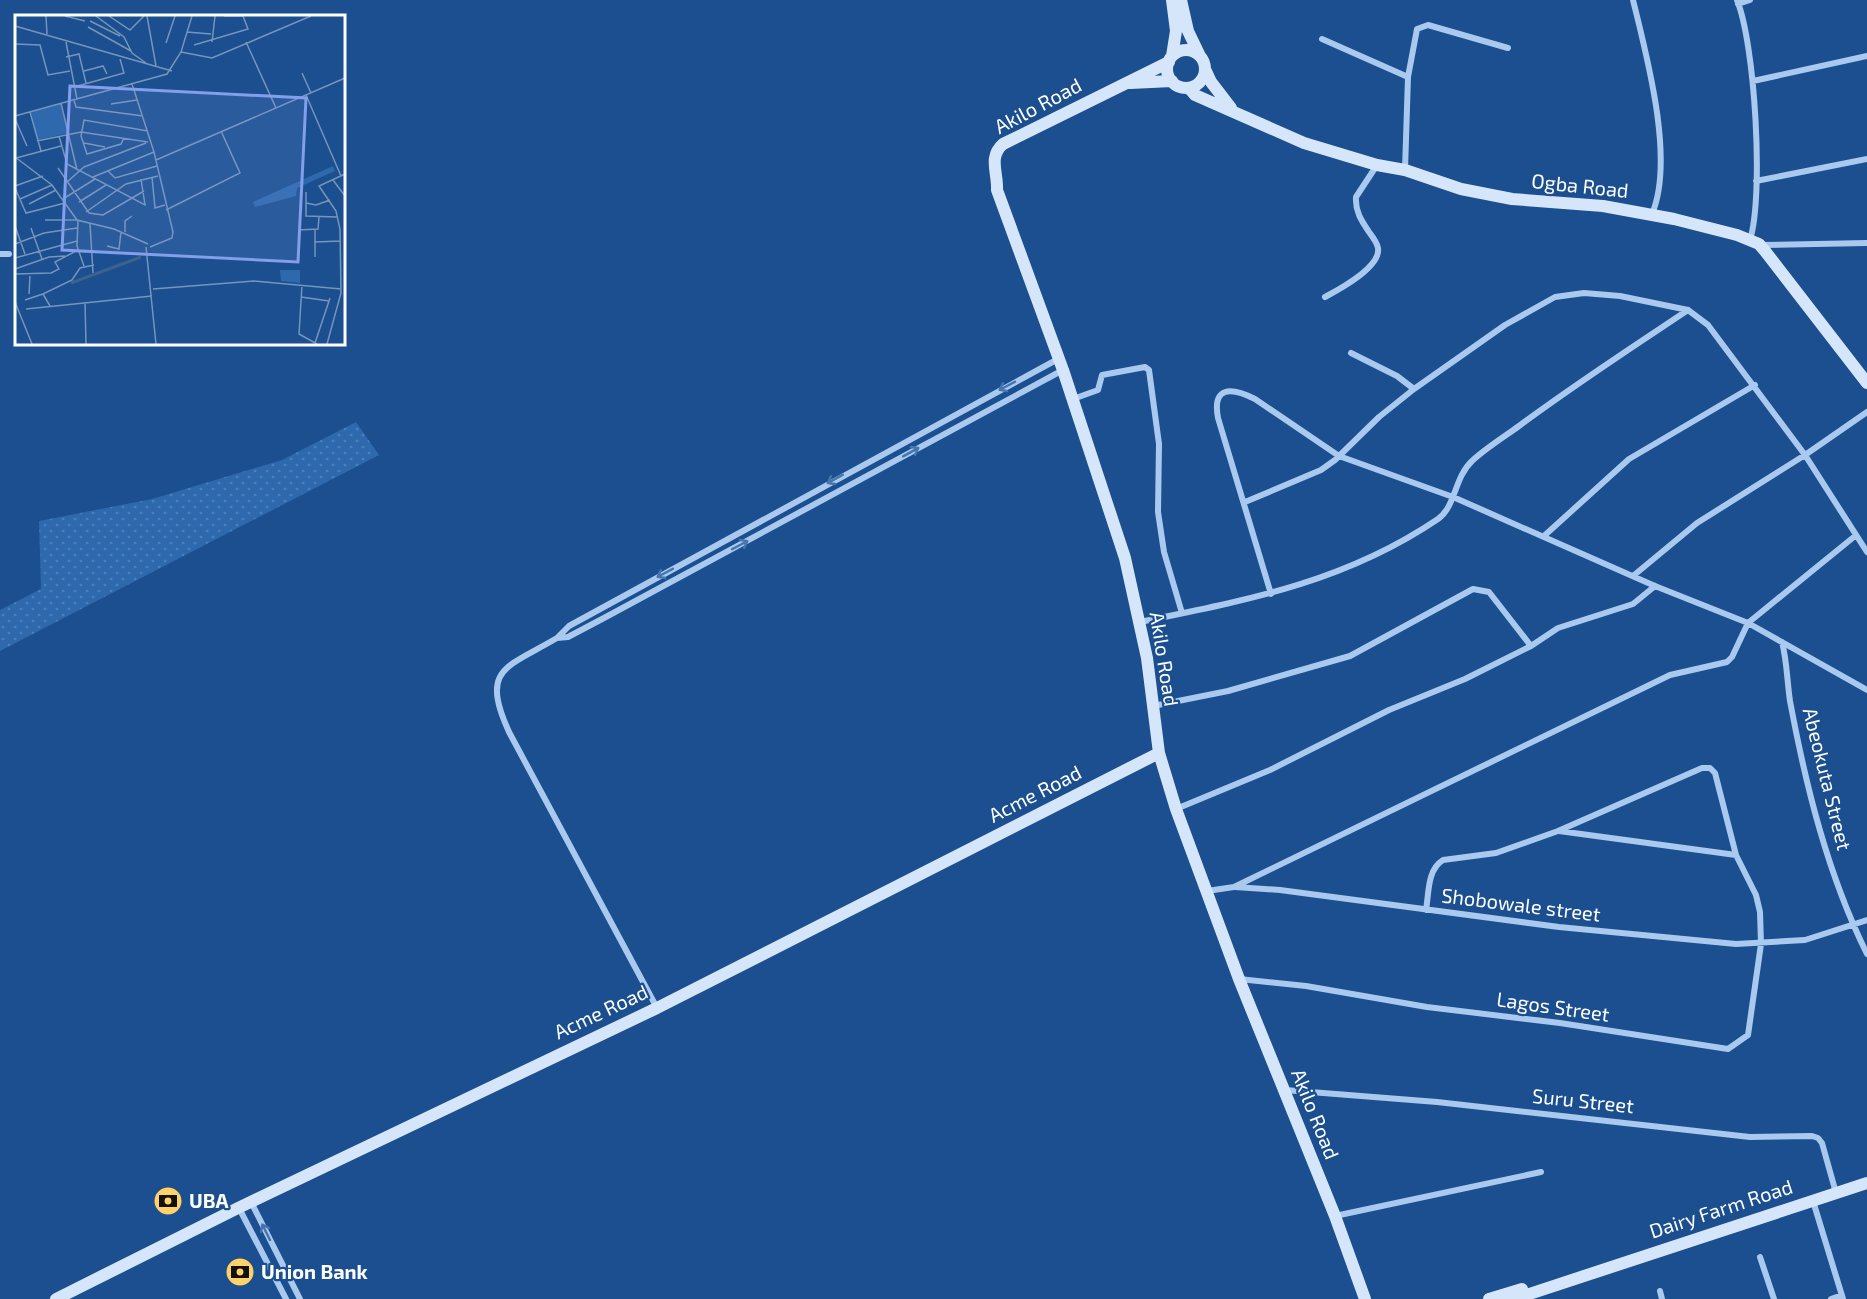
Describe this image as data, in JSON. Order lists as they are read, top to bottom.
{
  "streets": {
    "street": [
      "Akilo Road",
      "Ogba Road",
      "Abeokuta Street",
      "Acme Road",
      "Shobowale street",
      "Lagos Street",
      "Suru Street",
      "Dairy Farm Road"
    ]
  },
  "crossings": [
    ["Akilo Road", "Ogba Road"],
    ["Akilo Road", "Acme Road"],
    ["Akilo Road", "Lagos Street"],
    ["Akilo Road", "Suru Street"],
    ["Abeokuta Street", "Shobowale street"],
    ["Shobowale street", "Lagos Street"],
    ["Suru Street", "Dairy Farm Road"]
  ],
  "places": {
    "bank": ["UBA", "Union Bank"]
  }
}
